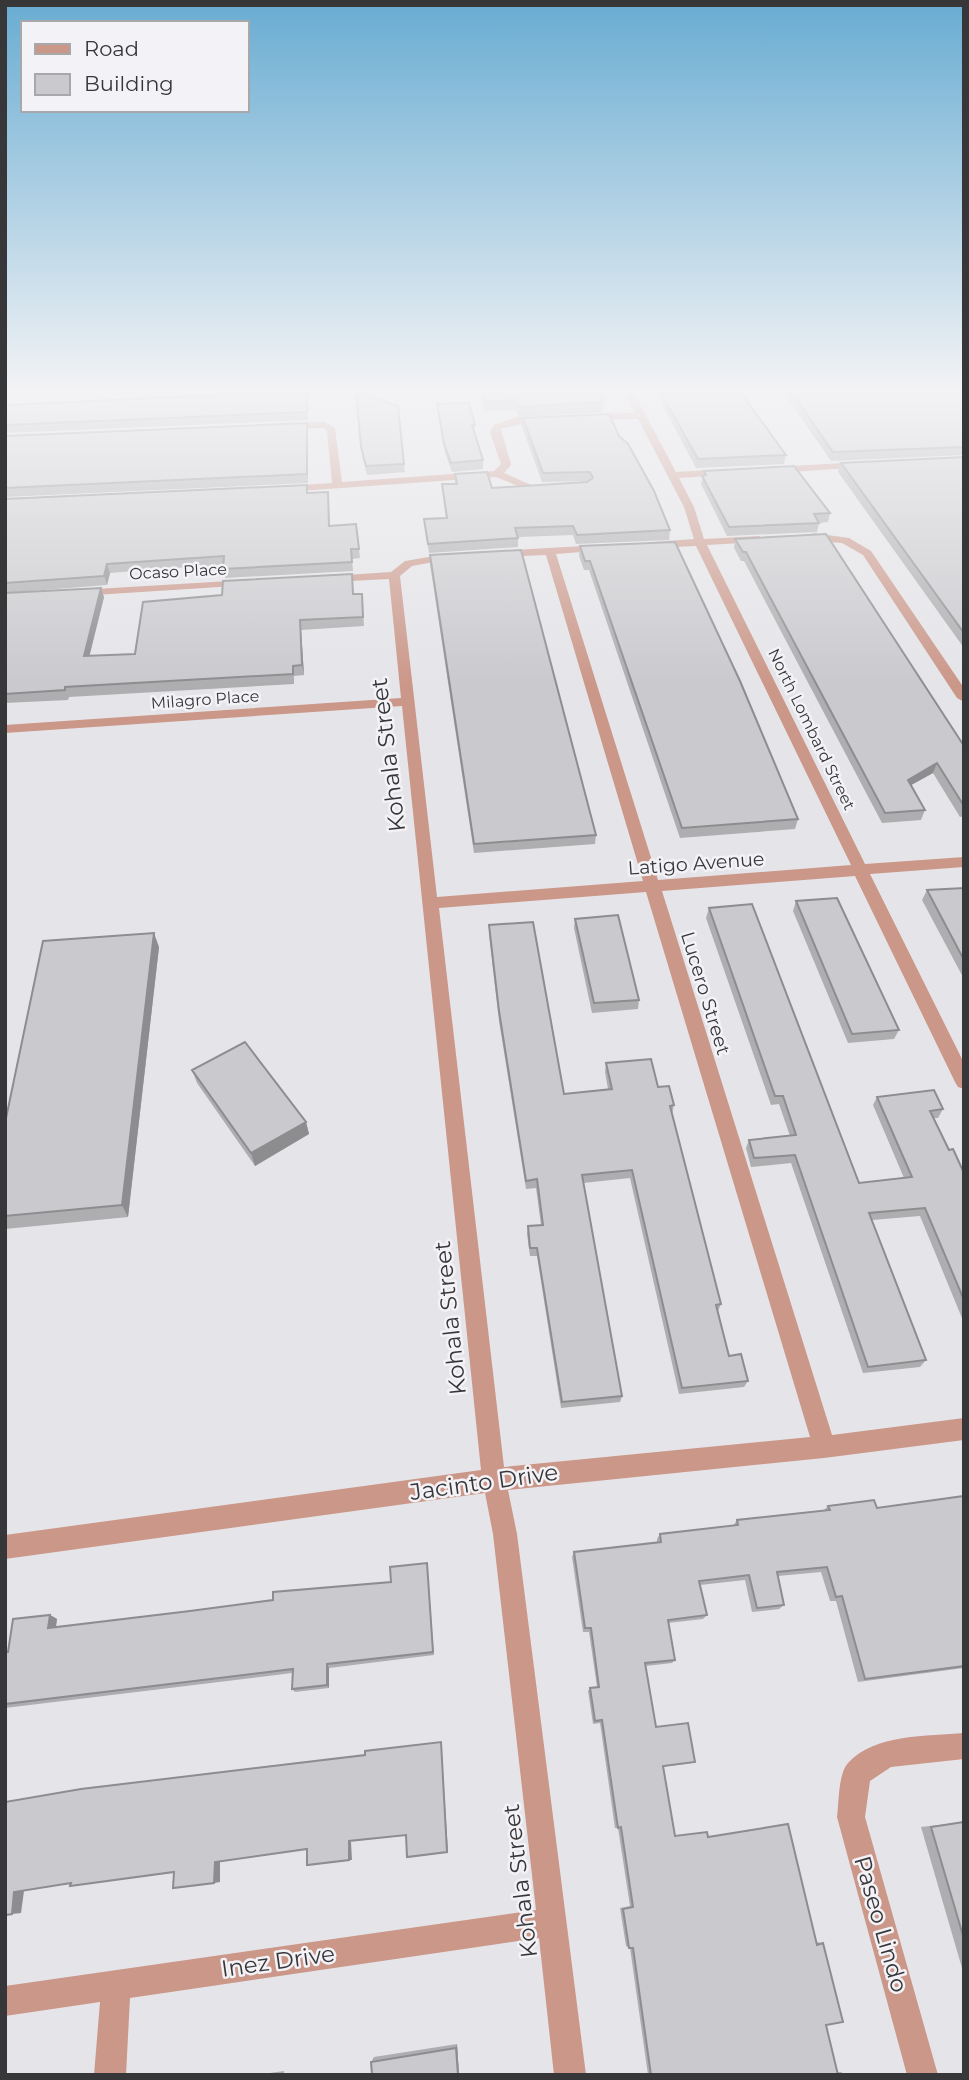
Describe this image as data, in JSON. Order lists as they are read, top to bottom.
{
  "streets": {
    "street": [
      "Ocaso Place",
      "Milagro Place",
      "North Lombard Street",
      "Kohala Street",
      "Latigo Avenue",
      "Lucero Street",
      "Jacinto Drive",
      "Paseo Lindo",
      "Inez Drive"
    ]
  },
  "crossings": [
    ["Milagro Place", "Kohala Street"],
    ["North Lombard Street", "Latigo Avenue"],
    ["Kohala Street", "Latigo Avenue"],
    ["Kohala Street", "Jacinto Drive"],
    ["Kohala Street", "Inez Drive"],
    ["Latigo Avenue", "Lucero Street"],
    ["Lucero Street", "Jacinto Drive"]
  ],
  "legend": ["Road", "Building"]
}
